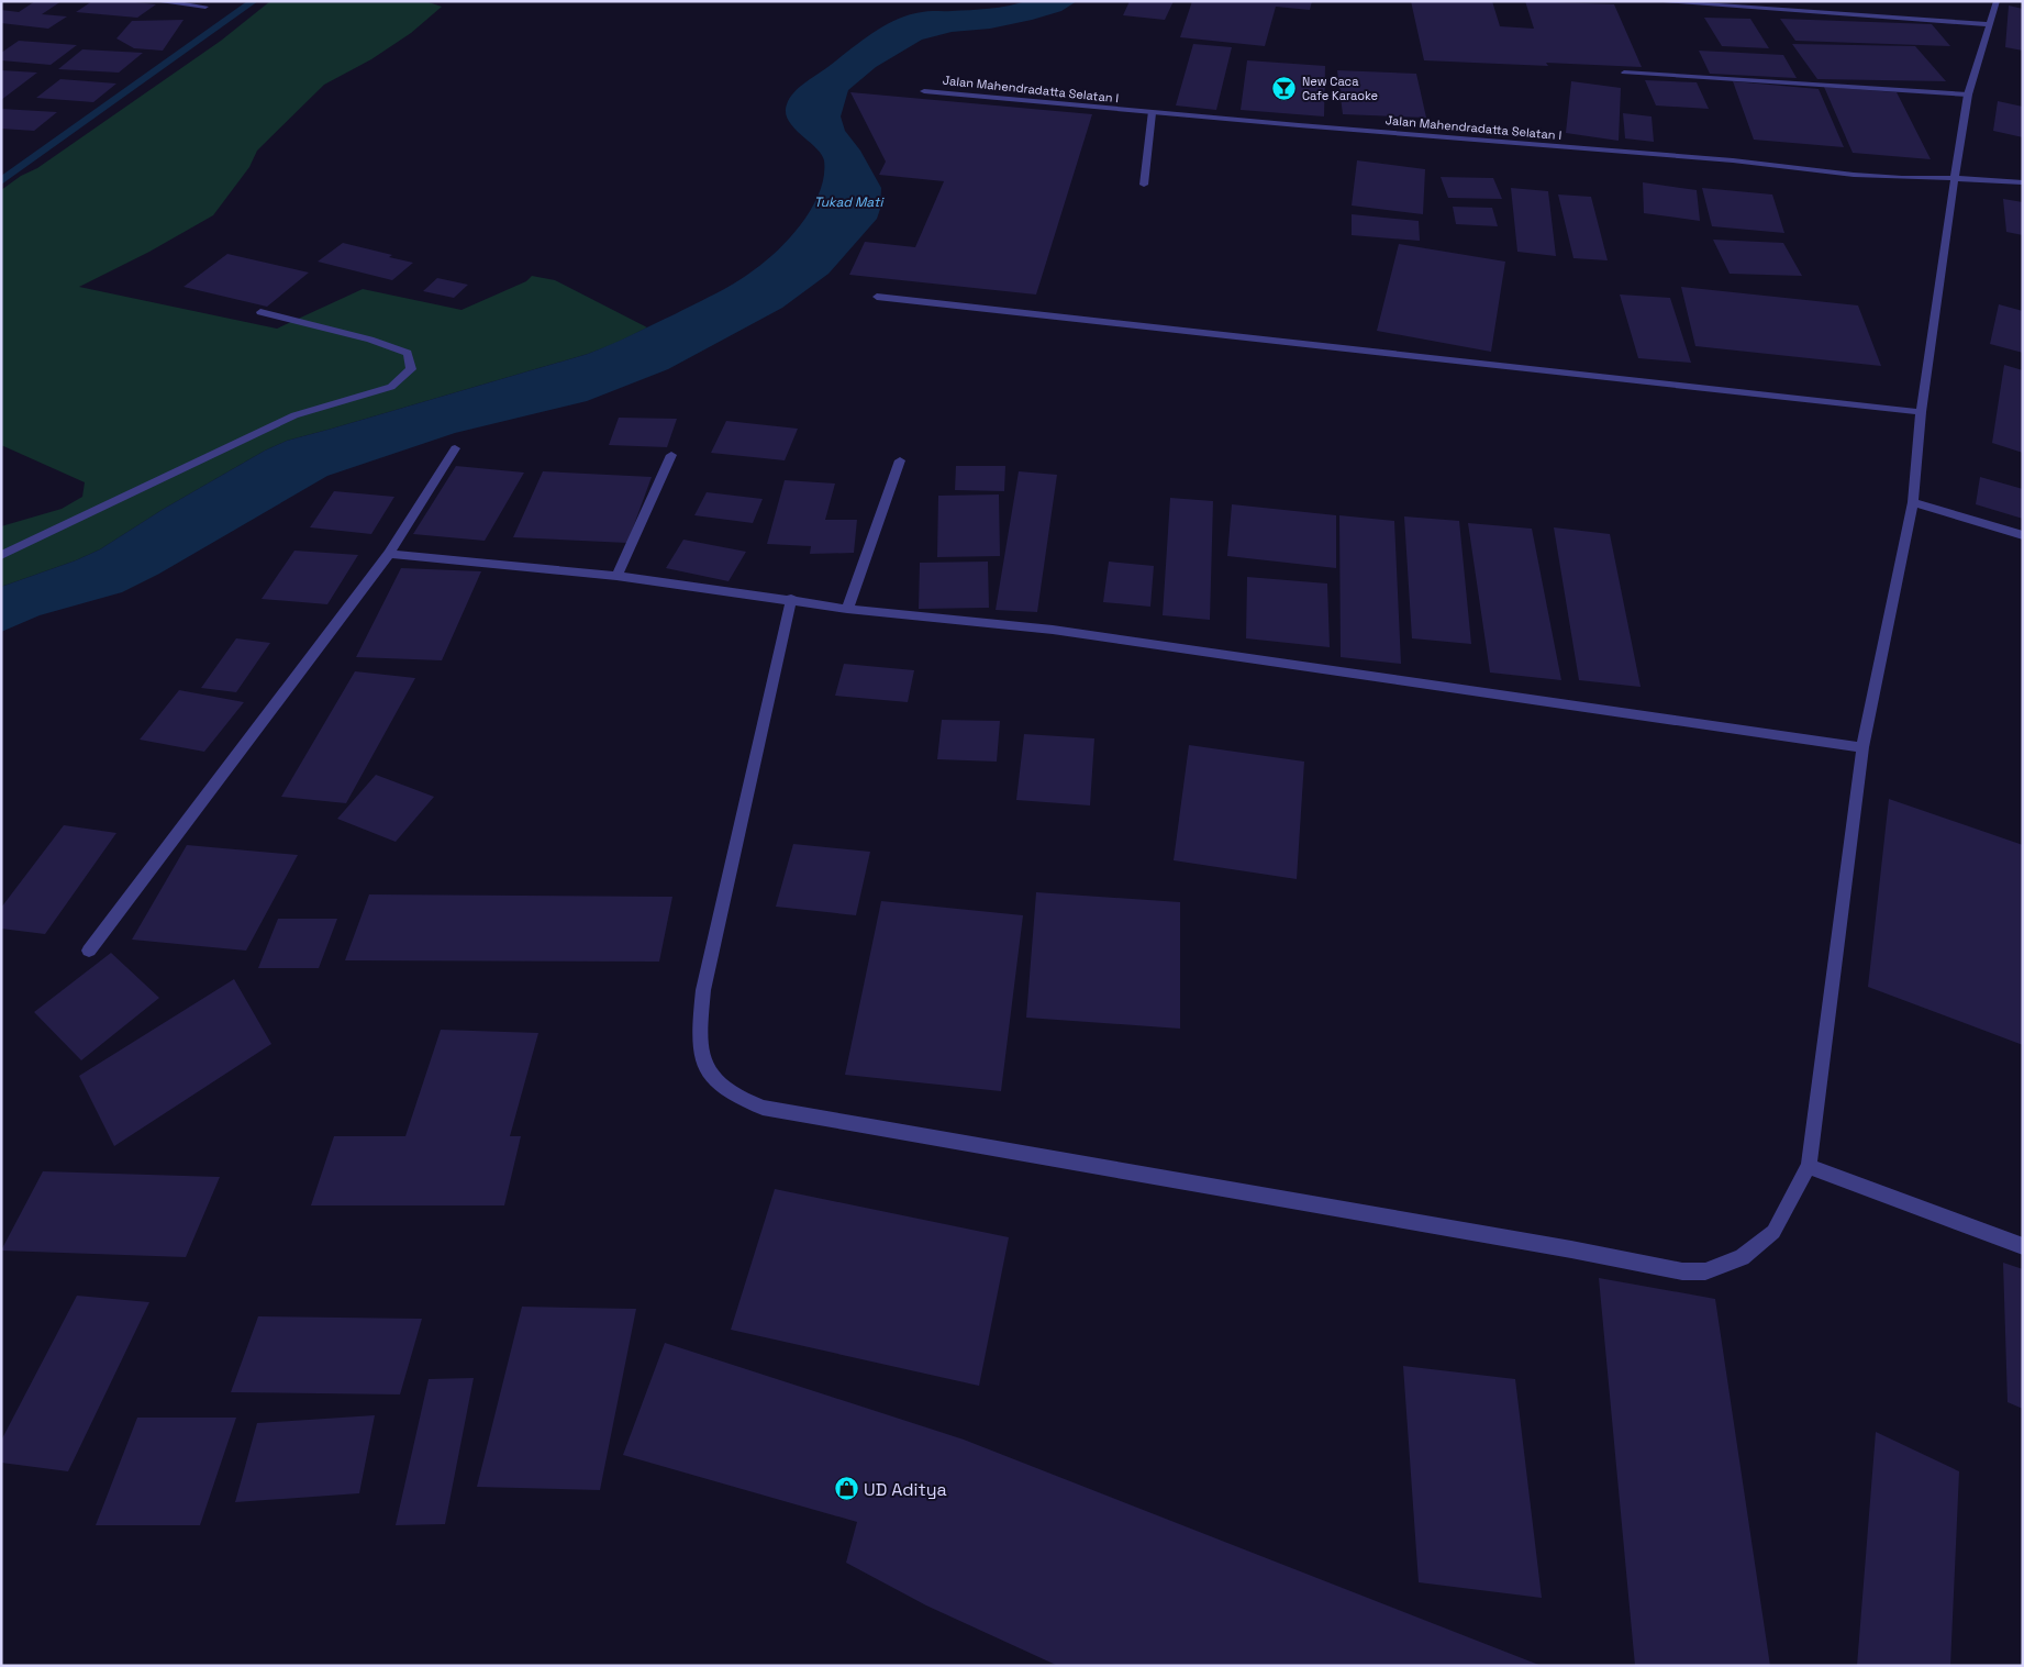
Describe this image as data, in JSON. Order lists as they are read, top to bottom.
{
  "streets": {
    "street": ["Jalan Mahendradatta Selatan I"]
  },
  "water": ["Tukad Mati"],
  "places": {
    "bar": ["New Caca Cafe Karaoke"],
    "shop": ["UD Aditya"]
  }
}
